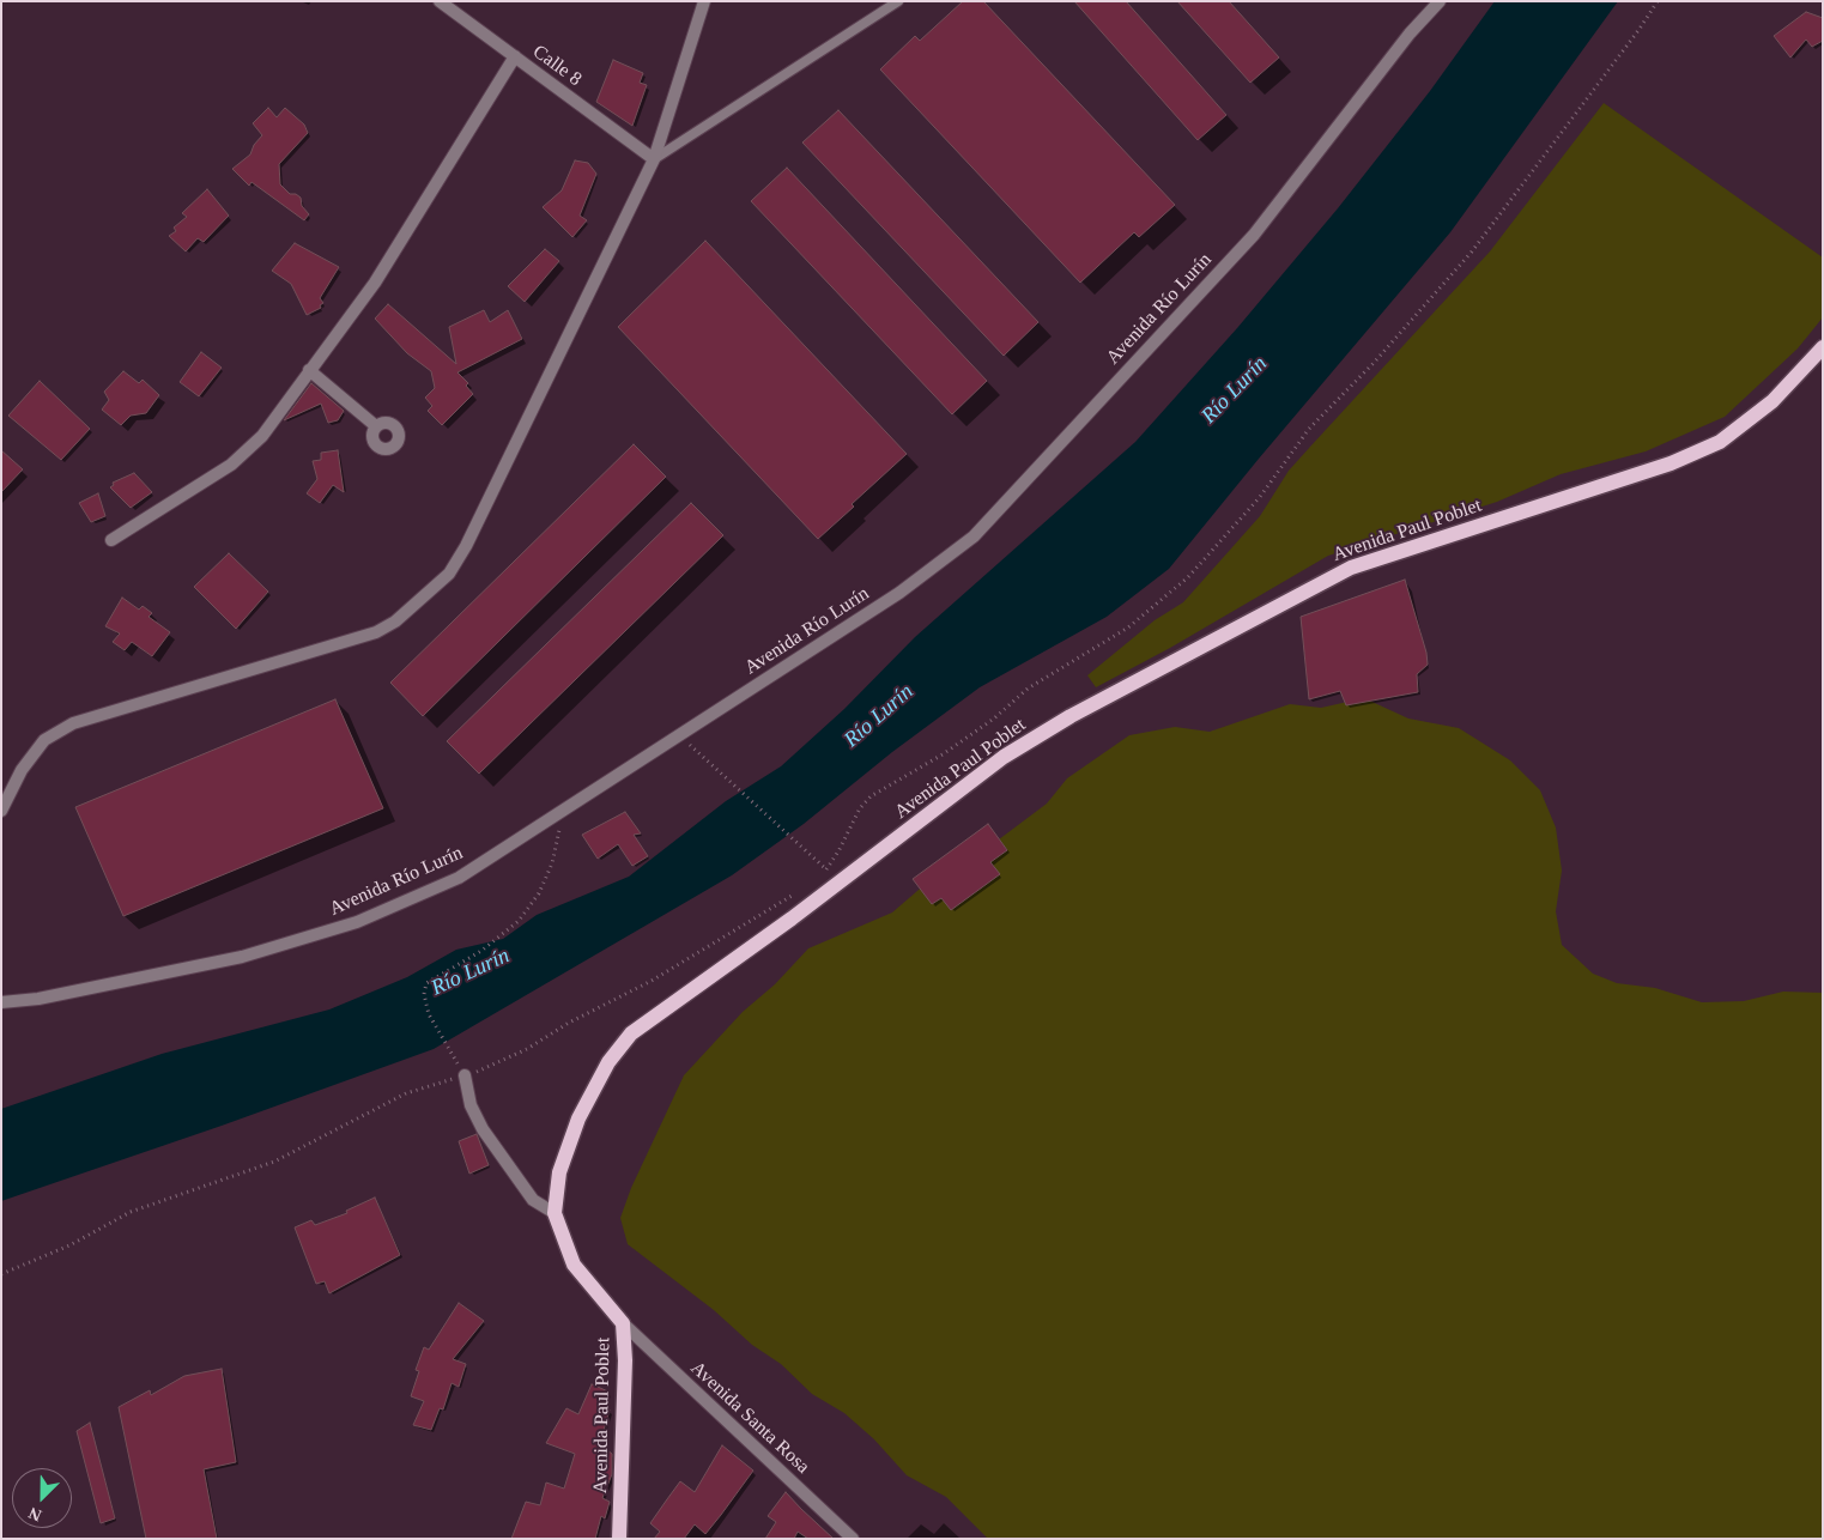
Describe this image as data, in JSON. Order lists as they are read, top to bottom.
{
  "streets": {
    "main road": ["Avenida Paul Poblet"],
    "street": ["Calle 8", "Avenida Río Lurín", "Avenida Santa Rosa"]
  },
  "crossings": [
    ["Avenida Paul Poblet", "Avenida Santa Rosa"]
  ],
  "water": ["Río Lurín"],
  "north": "bottom left"
}
